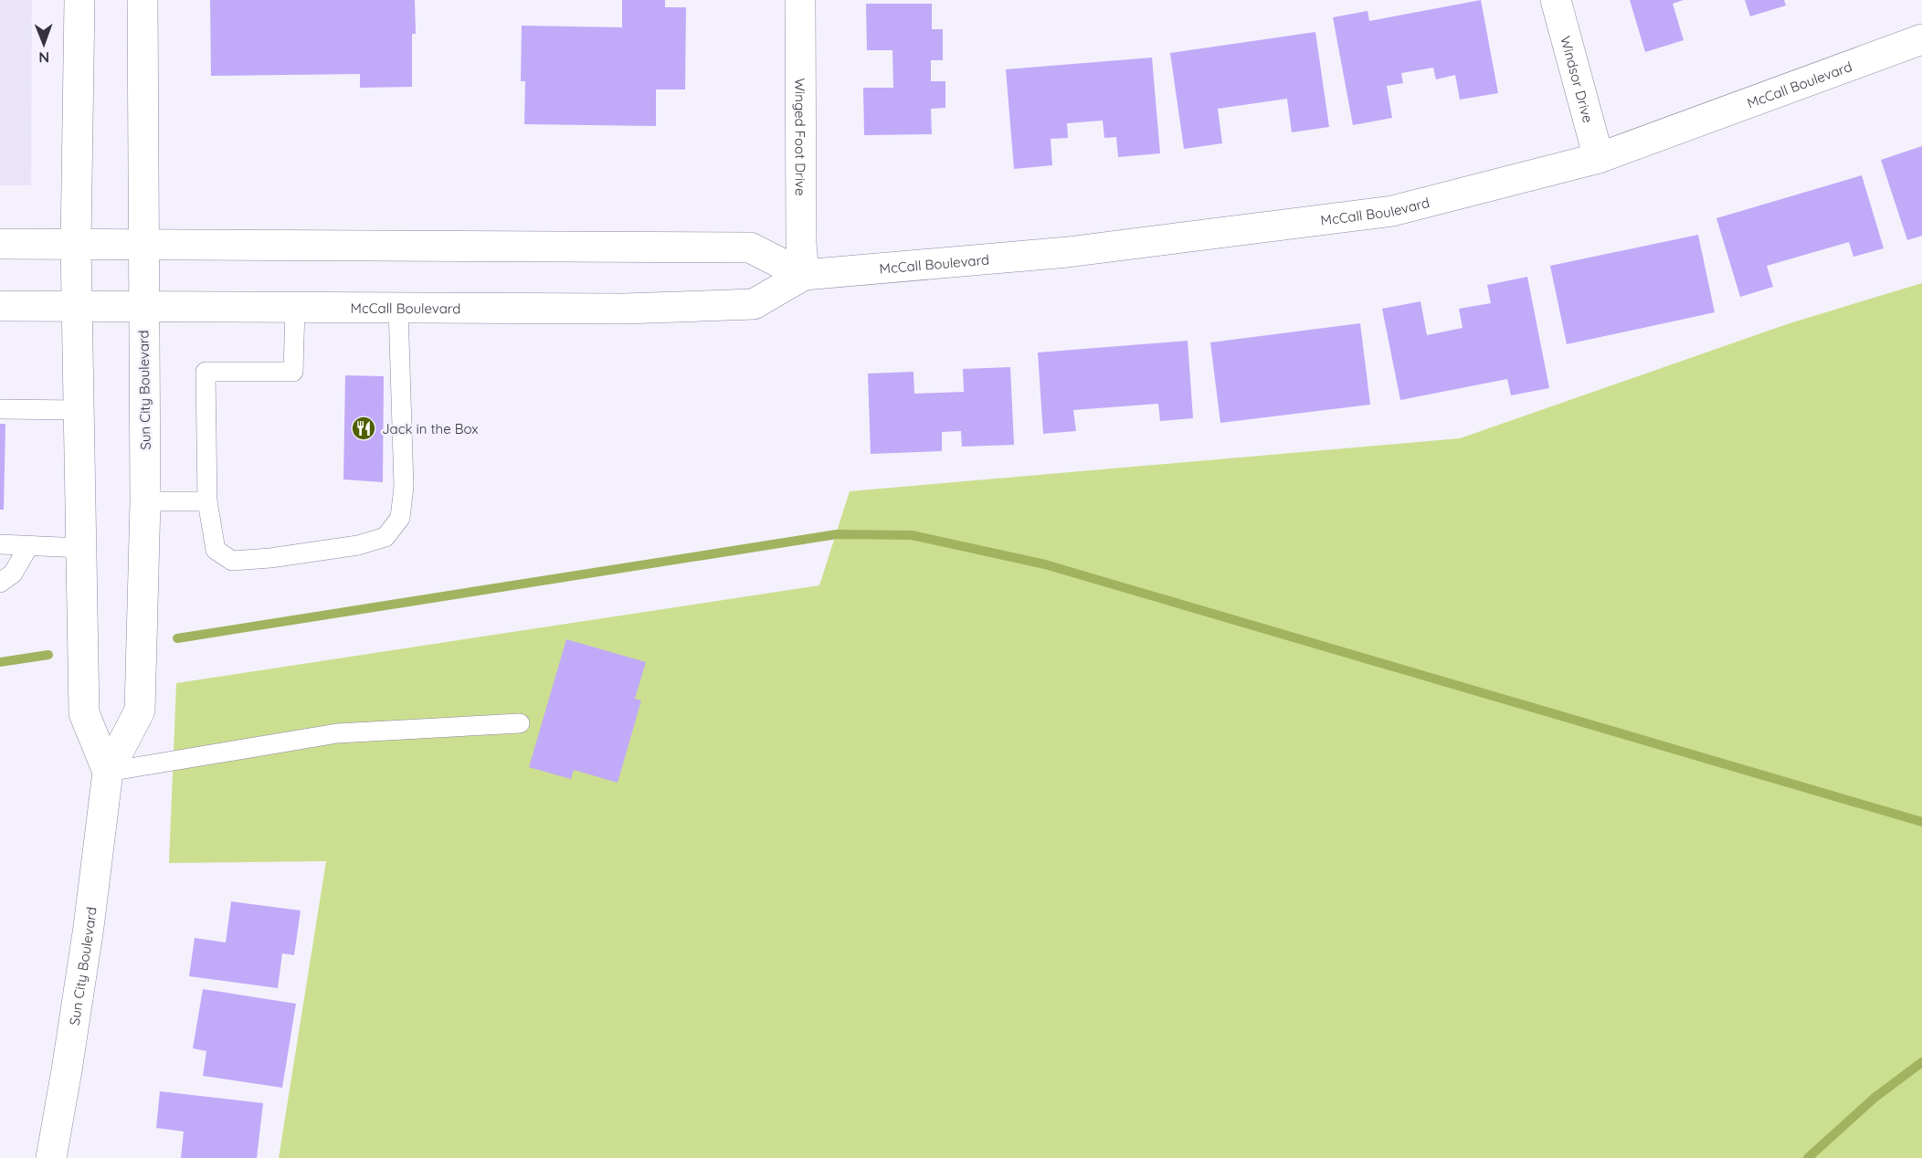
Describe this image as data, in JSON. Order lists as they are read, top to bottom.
{
  "streets": {
    "main road": [
      "Windsor Drive",
      "McCall Boulevard",
      "Winged Foot Drive",
      "Sun City Boulevard"
    ]
  },
  "crossings": [
    ["Windsor Drive", "McCall Boulevard"],
    ["McCall Boulevard", "Winged Foot Drive"],
    ["McCall Boulevard", "Sun City Boulevard"]
  ],
  "places": {
    "restaurant": ["Jack in the Box"]
  },
  "north": "bottom"
}
